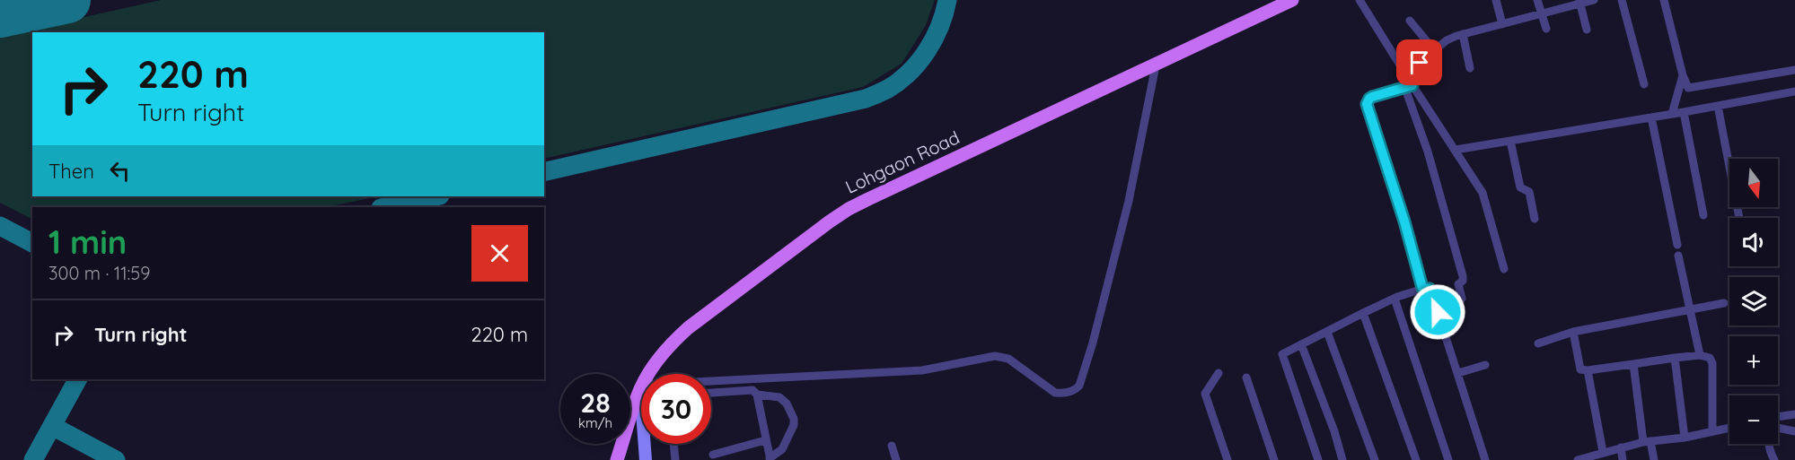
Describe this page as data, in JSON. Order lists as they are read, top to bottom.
{
  "streets": {
    "main road": ["Lohgaon Road"]
  },
  "north": "bottom",
  "page": {
    "turn": ["220 m", "Turn right"],
    "then": "Then",
    "map_buttons": ["+", "−"],
    "heading": ["1 min", "300 m · 11:59"],
    "list": [
      {
        "name": "Turn right",
        "value": "220 m"
      }
    ],
    "speed": "28 km/h",
    "limit": "30"
  }
}
